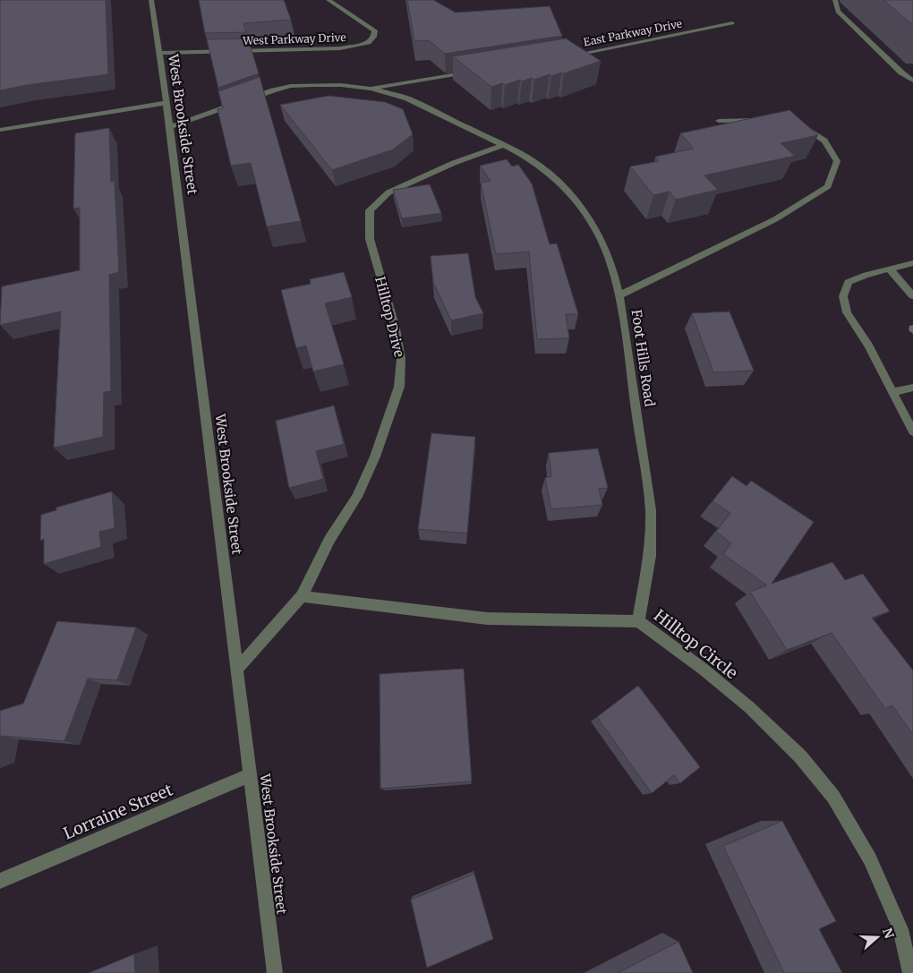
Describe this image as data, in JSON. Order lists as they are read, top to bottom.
{
  "streets": {
    "street": [
      "East Parkway Drive",
      "West Parkway Drive",
      "West Brookside Street",
      "Hilltop Drive",
      "Foot Hills Road",
      "Hilltop Circle",
      "Lorraine Street"
    ]
  },
  "crossings": [
    ["West Parkway Drive", "West Brookside Street"],
    ["West Brookside Street", "Hilltop Drive"],
    ["West Brookside Street", "Lorraine Street"],
    ["Hilltop Drive", "Foot Hills Road"],
    ["Hilltop Drive", "Hilltop Circle"],
    ["Foot Hills Road", "Hilltop Circle"]
  ],
  "north": "right"
}
